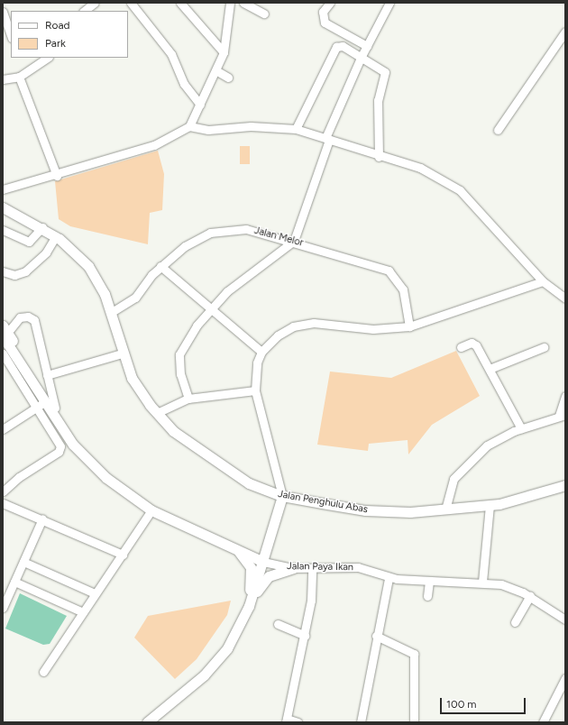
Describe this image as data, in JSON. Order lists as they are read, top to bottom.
{
  "streets": {
    "main road": ["Jalan Penghulu Abas", "Jalan Paya Ikan"],
    "street": ["Jalan Melor"]
  },
  "crossings": [
    ["Jalan Melor", "Jalan Penghulu Abas"]
  ],
  "legend": ["Road", "Park"],
  "scale_bar": "100 m"
}
